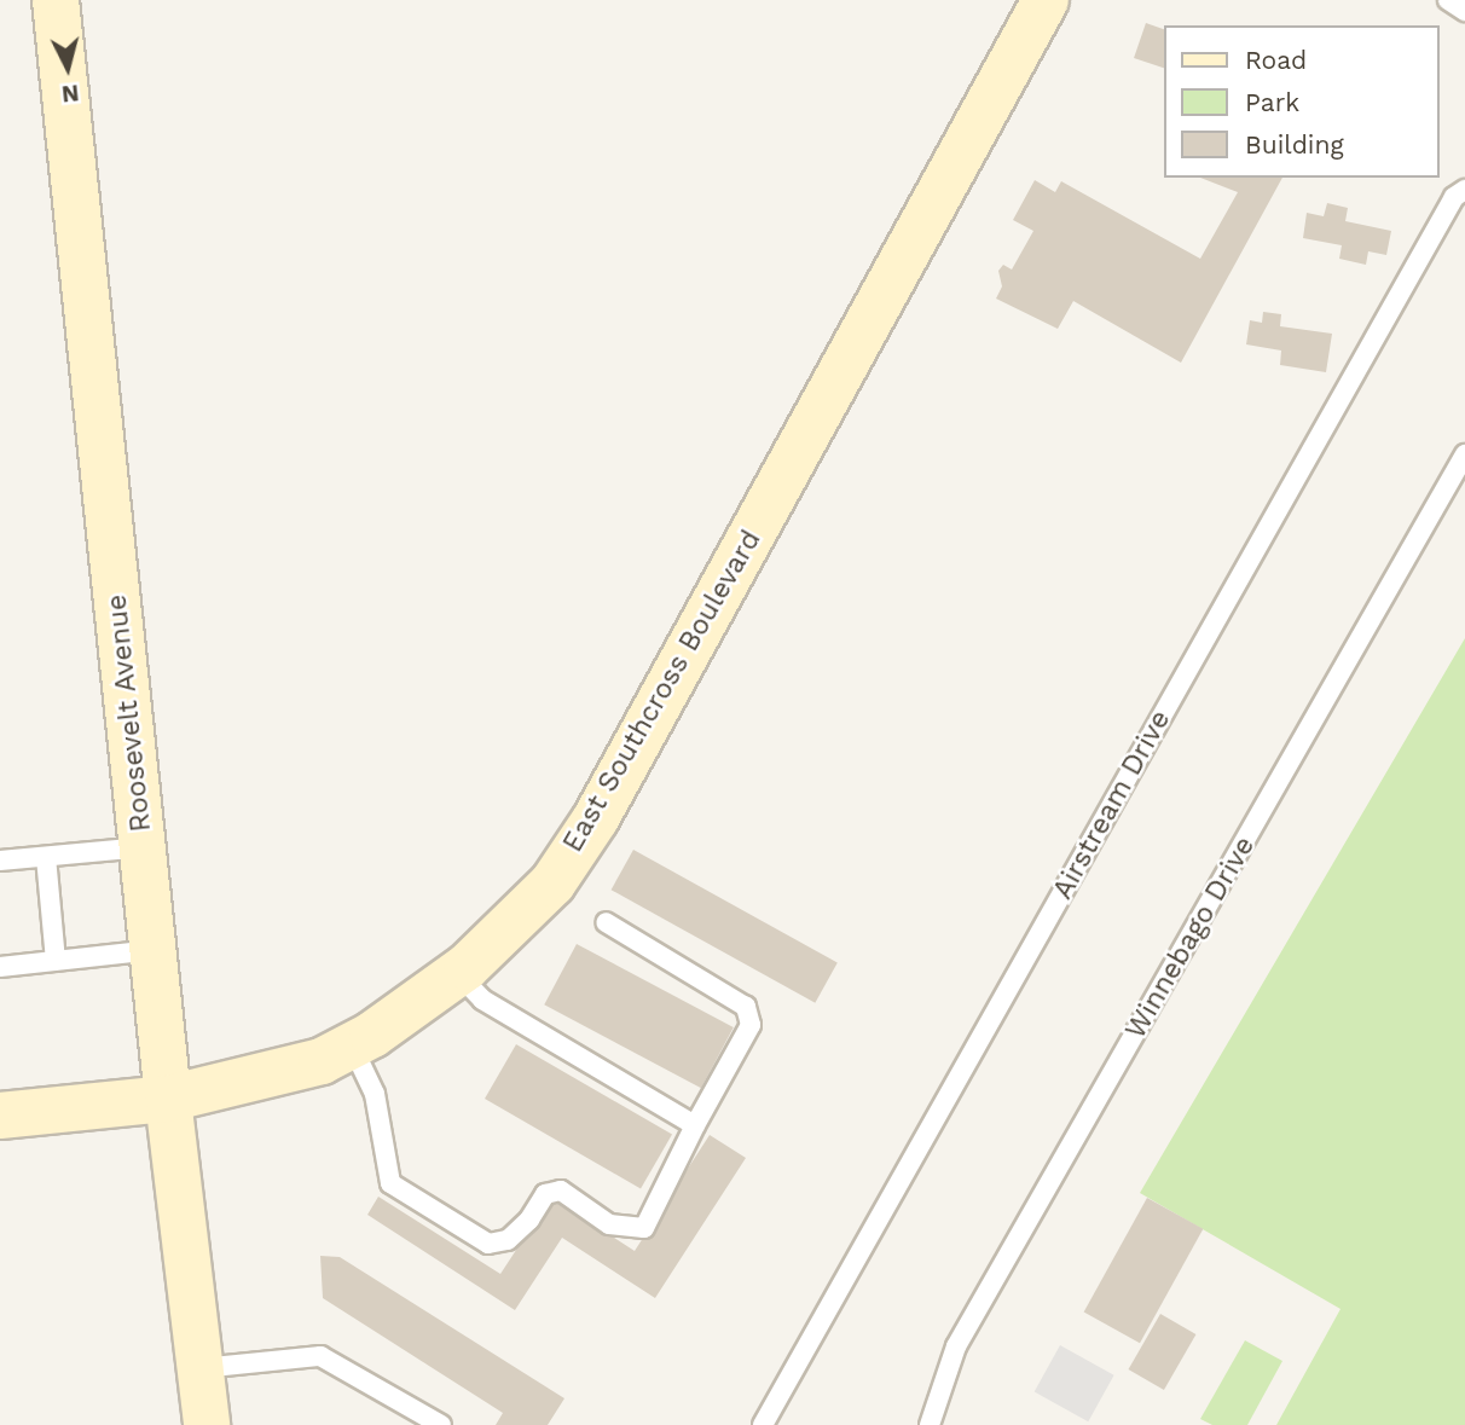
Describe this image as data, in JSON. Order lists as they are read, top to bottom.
{
  "streets": {
    "main road": ["East Southcross Boulevard", "Roosevelt Avenue"],
    "lane": ["Airstream Drive", "Winnebago Drive"]
  },
  "crossings": [
    ["East Southcross Boulevard", "Roosevelt Avenue"]
  ],
  "legend": ["Road", "Park", "Building"],
  "north": "bottom"
}
